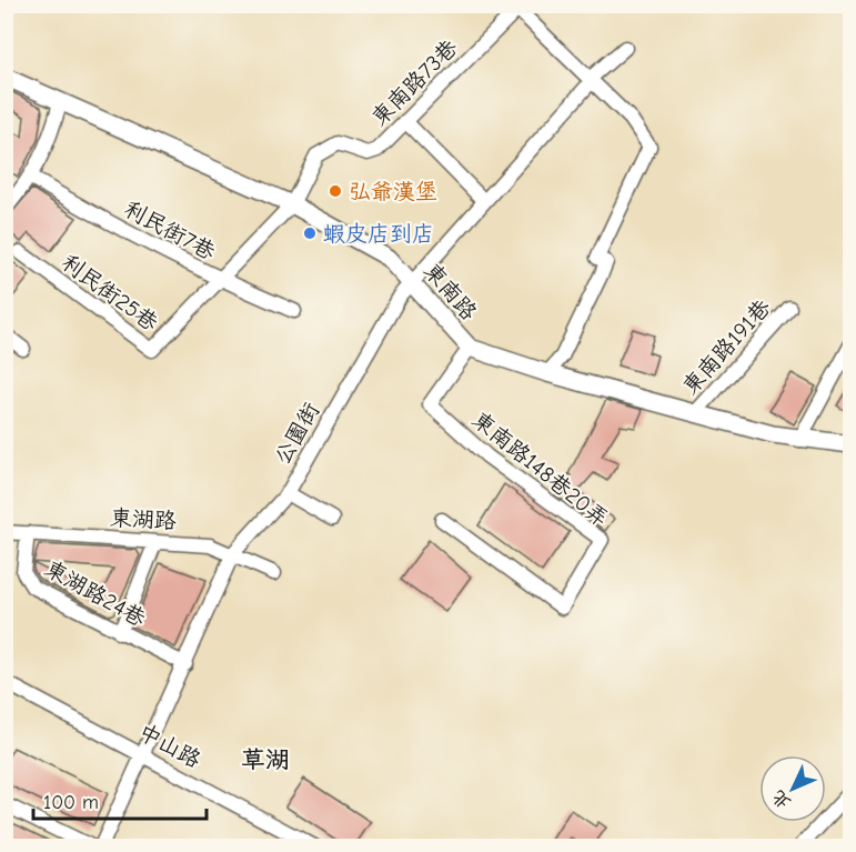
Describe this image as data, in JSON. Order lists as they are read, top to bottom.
{
  "streets": {
    "street": [
      "東南路73巷",
      "利民街7巷",
      "東南路",
      "利民街25巷",
      "東南路191巷",
      "公園街",
      "東南路148巷20弄",
      "東湖路",
      "東湖路24巷",
      "中山路"
    ]
  },
  "crossings": [
    ["東南路73巷", "東南路"],
    ["東南路73巷", "公園街"],
    ["利民街7巷", "利民街25巷"],
    ["東南路", "東南路191巷"],
    ["東南路", "公園街"],
    ["東南路", "東南路148巷20弄"],
    ["公園街", "東湖路"],
    ["公園街", "東湖路24巷"],
    ["公園街", "中山路"],
    ["東湖路", "東湖路24巷"]
  ],
  "districts": ["草湖"],
  "places": ["弘爺漢堡", "蝦皮店到店"],
  "scale_bar": "100 m",
  "north": "bottom left"
}
